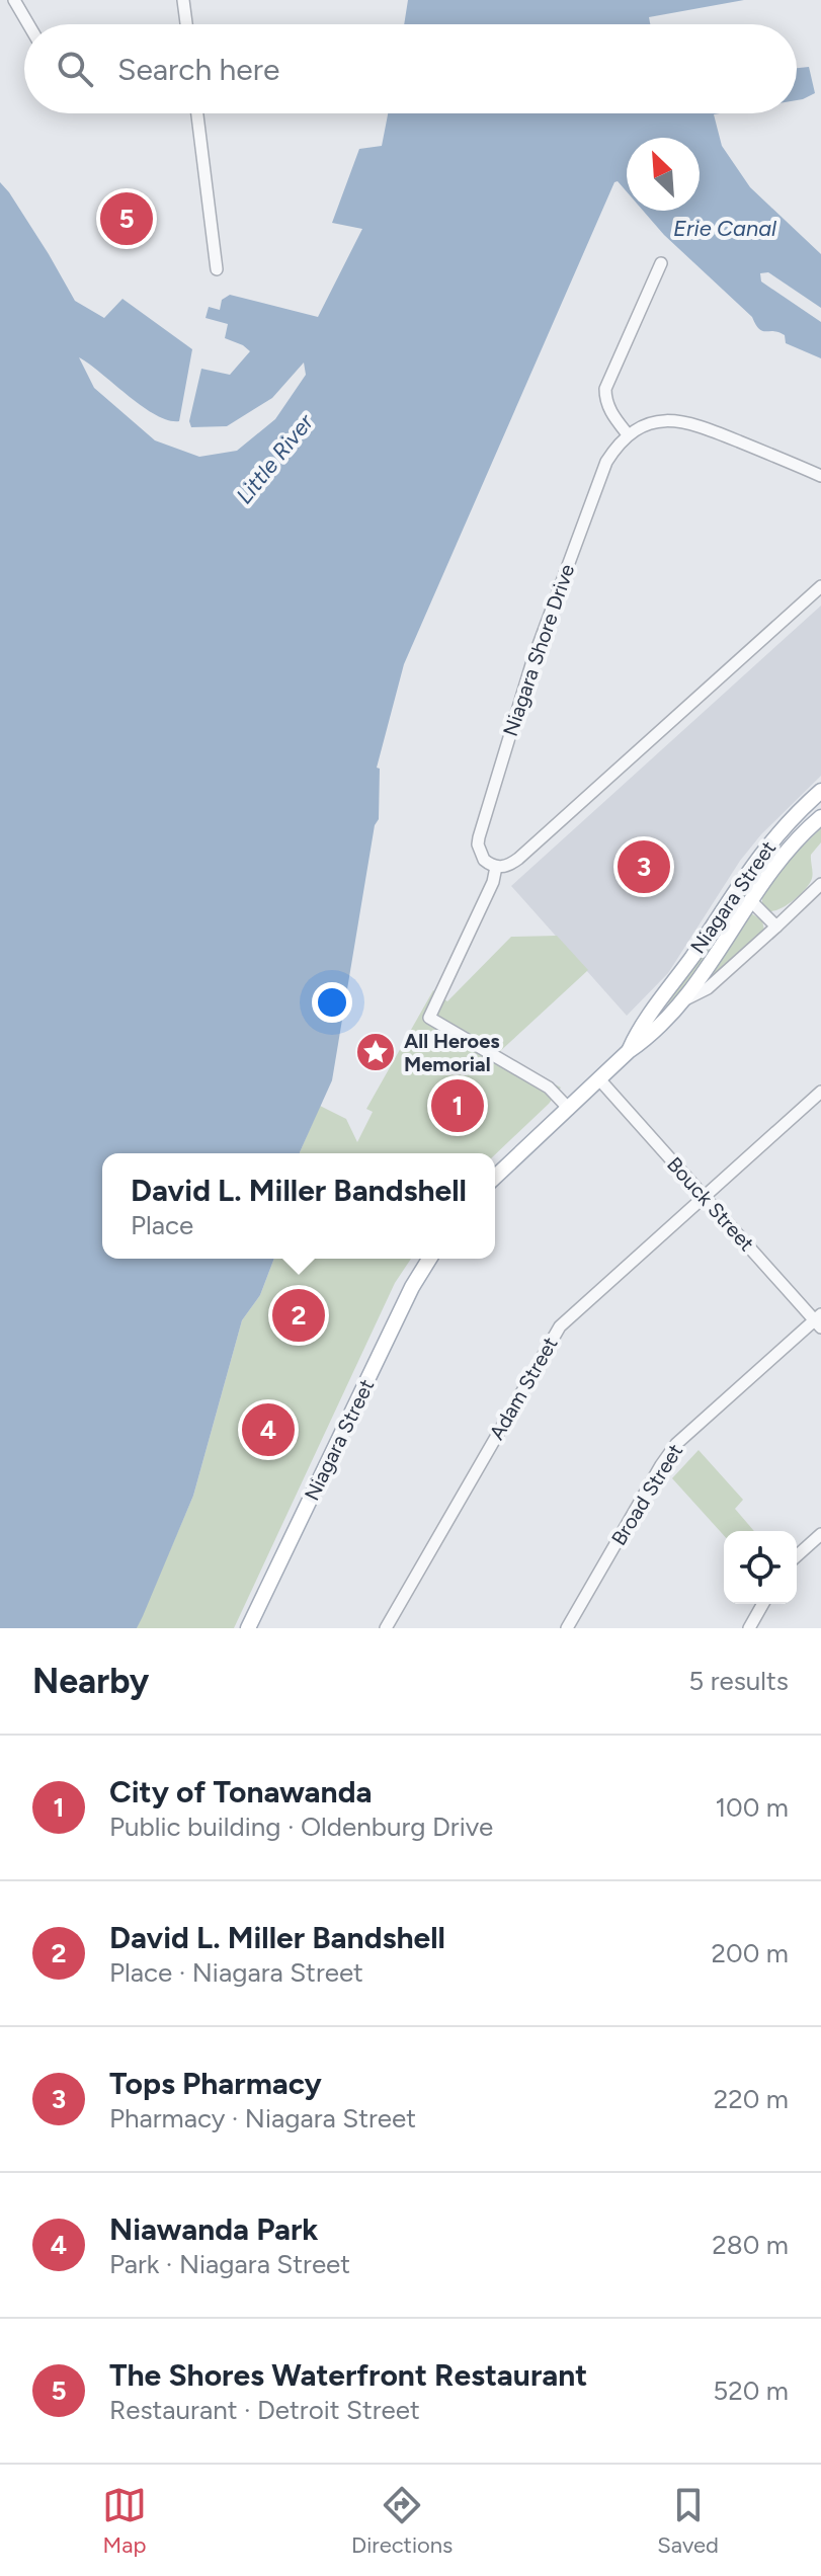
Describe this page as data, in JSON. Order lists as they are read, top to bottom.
{
  "streets": {
    "main road": ["Niagara Street"],
    "street": [
      "Niagara Shore Drive",
      "Bouck Street",
      "Adam Street",
      "Broad Street"
    ]
  },
  "crossings": [
    ["Niagara Street", "Bouck Street"],
    ["Bouck Street", "Adam Street"],
    ["Bouck Street", "Broad Street"]
  ],
  "water": ["Erie Canal", "Little River"],
  "places": {
    "place": ["All Heroes Memorial"]
  },
  "north": "top left",
  "page": {
    "search": "Search here",
    "pins": [
      "5",
      "3",
      "1",
      "2",
      "4"
    ],
    "popup": ["David L. Miller Bandshell", "Place"],
    "heading": ["Nearby", "5 results"],
    "list": [
      {
        "mark": "1",
        "name": "City of Tonawanda",
        "note": "Public building · Oldenburg Drive",
        "value": "100 m"
      },
      {
        "mark": "2",
        "name": "David L. Miller Bandshell",
        "note": "Place · Niagara Street",
        "value": "200 m"
      },
      {
        "mark": "3",
        "name": "Tops Pharmacy",
        "note": "Pharmacy · Niagara Street",
        "value": "220 m"
      },
      {
        "mark": "4",
        "name": "Niawanda Park",
        "note": "Park · Niagara Street",
        "value": "280 m"
      },
      {
        "mark": "5",
        "name": "The Shores Waterfront Restaurant",
        "note": "Restaurant · Detroit Street",
        "value": "520 m"
      }
    ],
    "nav": ["Map", "Directions", "Saved"]
  }
}
